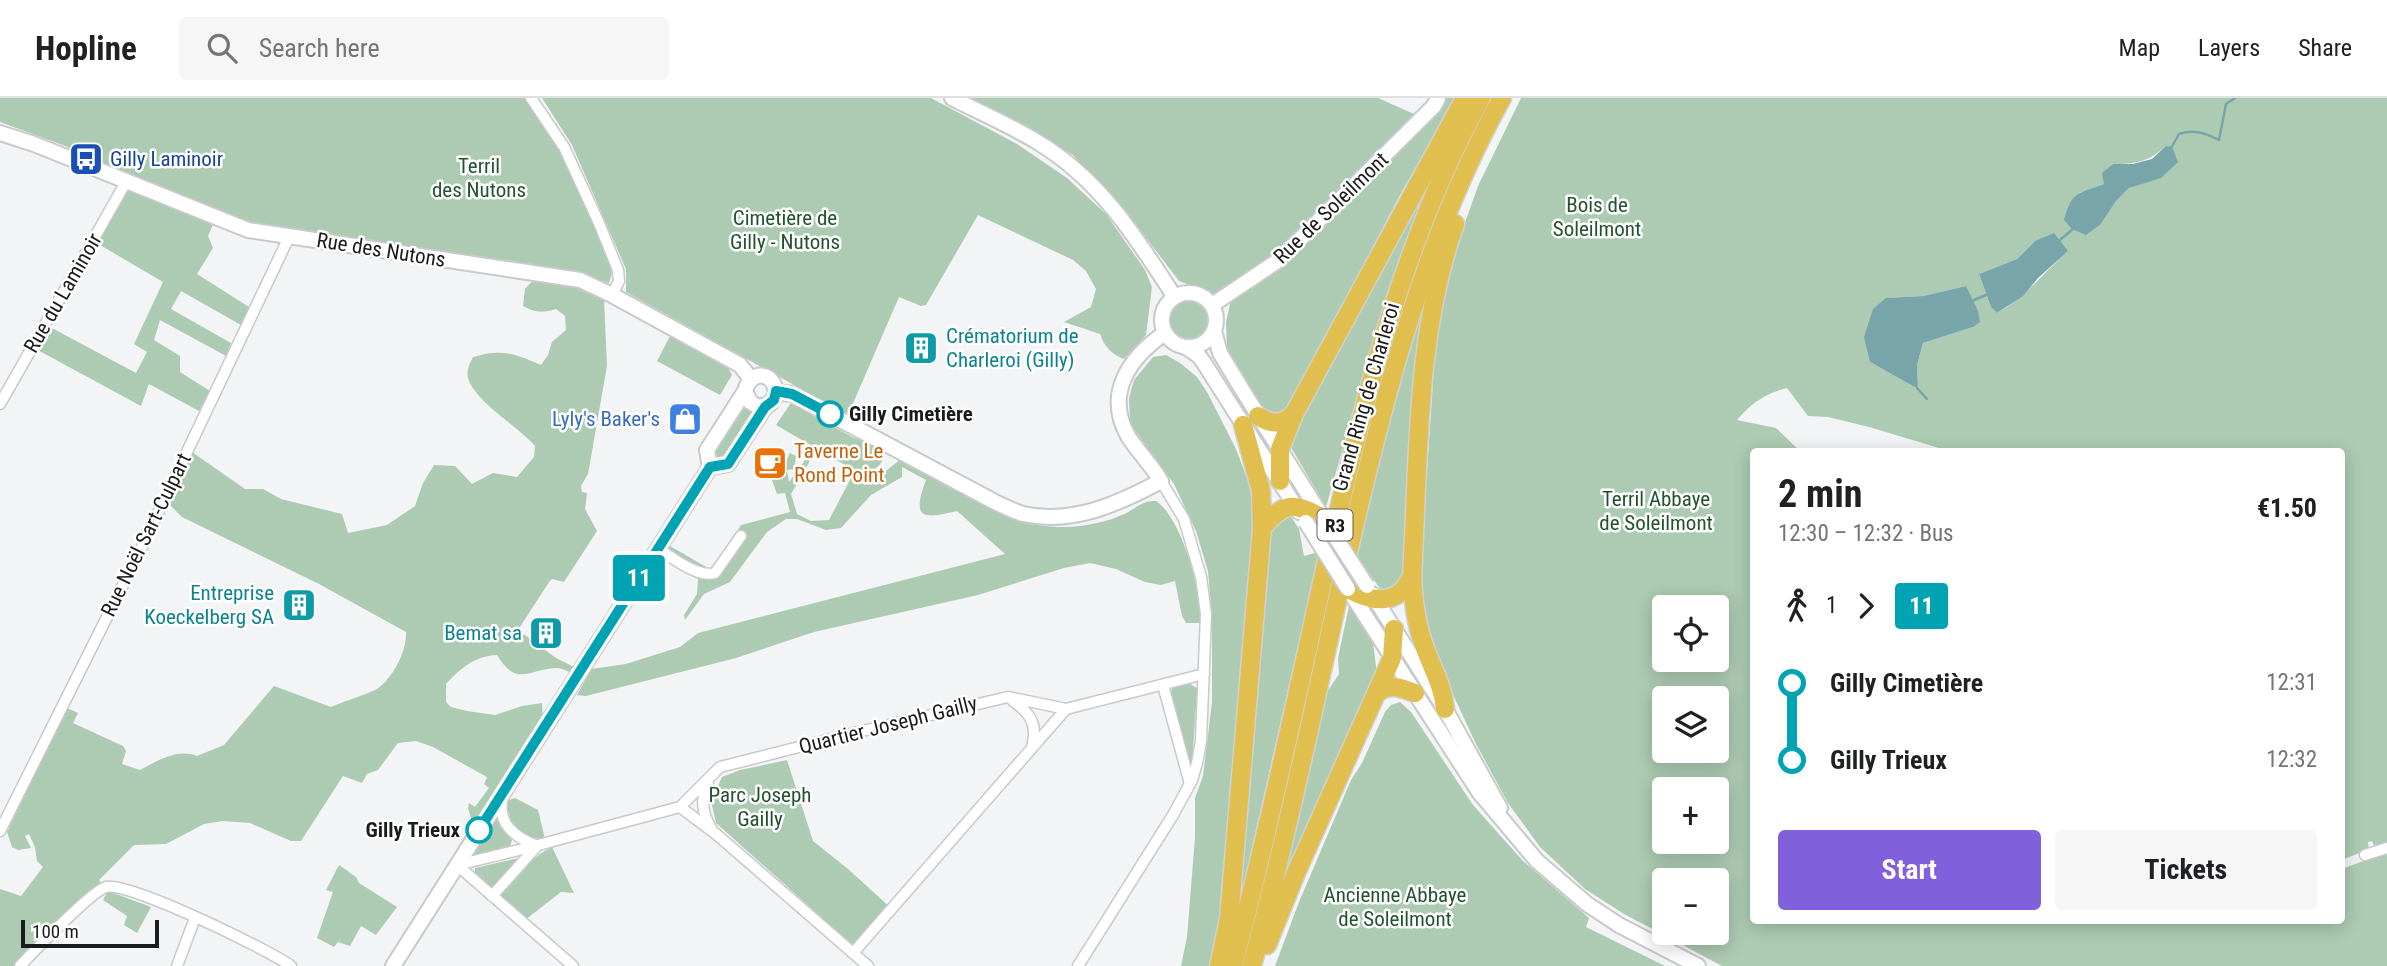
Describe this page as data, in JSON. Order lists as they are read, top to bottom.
{
  "streets": {
    "highway": ["Grand Ring de Charleroi", "R3"],
    "street": [
      "Rue de Soleilmont",
      "Rue des Nutons",
      "Rue du Laminoir",
      "Rue Noël Sart-Culpart",
      "Quartier Joseph Gailly"
    ]
  },
  "crossings": [
    ["Rue des Nutons", "Rue du Laminoir"],
    ["Rue des Nutons", "Rue Noël Sart-Culpart"]
  ],
  "parks": [
    "Terril des Nutons",
    "Bois de Soleilmont",
    "Cimetière de Gilly - Nutons",
    "Terril Abbaye de Soleilmont",
    "Parc Joseph Gailly",
    "Ancienne Abbaye de Soleilmont"
  ],
  "places": {
    "bus stop": ["Gilly Laminoir"],
    "building": ["Crématorium de Charleroi (Gilly)", "Entreprise Koeckelberg SA", "Bemat sa"],
    "other": ["Gilly Cimetière", "Gilly Trieux"],
    "shop": ["Lyly's Baker's"],
    "cafe": ["Taverne Le Rond Point"]
  },
  "lines": ["bus line 11"],
  "scale_bar": "100 m",
  "page": {
    "header": "Hopline",
    "search": "Search here",
    "nav": ["Map", "Layers", "Share"],
    "on_map": "11",
    "heading": ["2 min", "12:30 – 12:32 · Bus", "€1.50"],
    "legs": ["1", "11"],
    "map_buttons": ["+", "−"],
    "list": [
      {
        "name": "Gilly Cimetière",
        "value": "12:31"
      },
      {
        "name": "Gilly Trieux",
        "value": "12:32"
      }
    ],
    "buttons": ["Start", "Tickets"],
    "scale": "100 m"
  }
}
